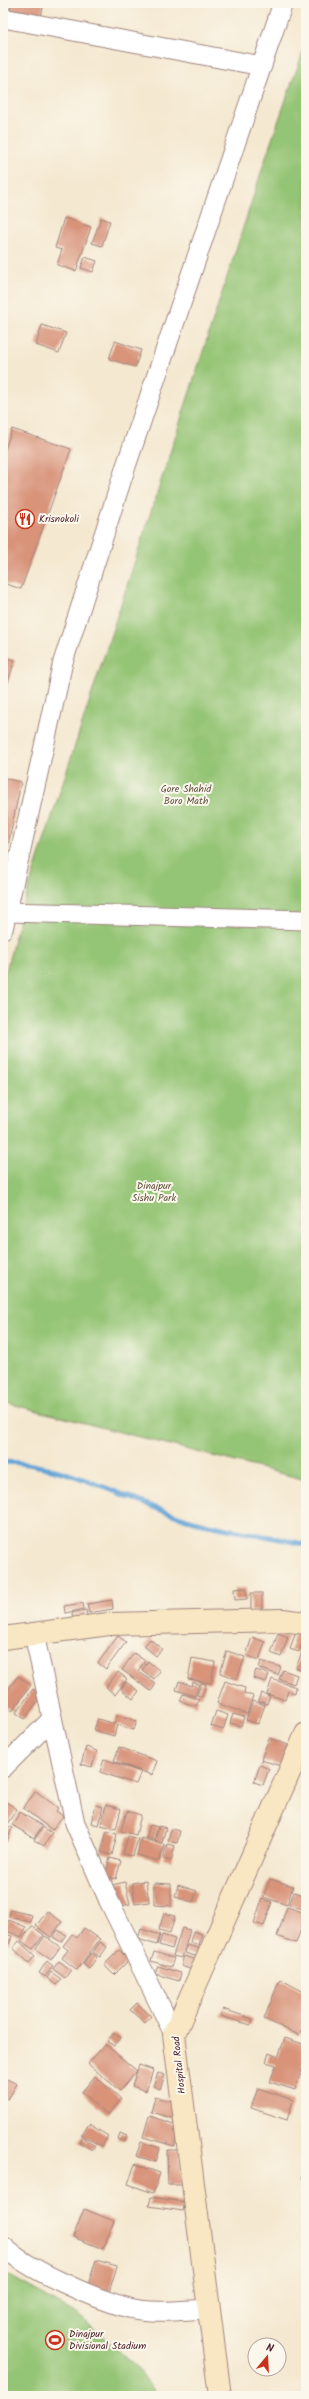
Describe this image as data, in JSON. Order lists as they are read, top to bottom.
{
  "streets": {
    "main road": ["Hospital Road"]
  },
  "parks": ["Gore Shahid Boro Math", "Dinajpur Sishu Park"],
  "places": {
    "restaurant": ["Krisnokoli"],
    "sports": ["Dinajpur Divisional Stadium"]
  },
  "north": "top"
}
